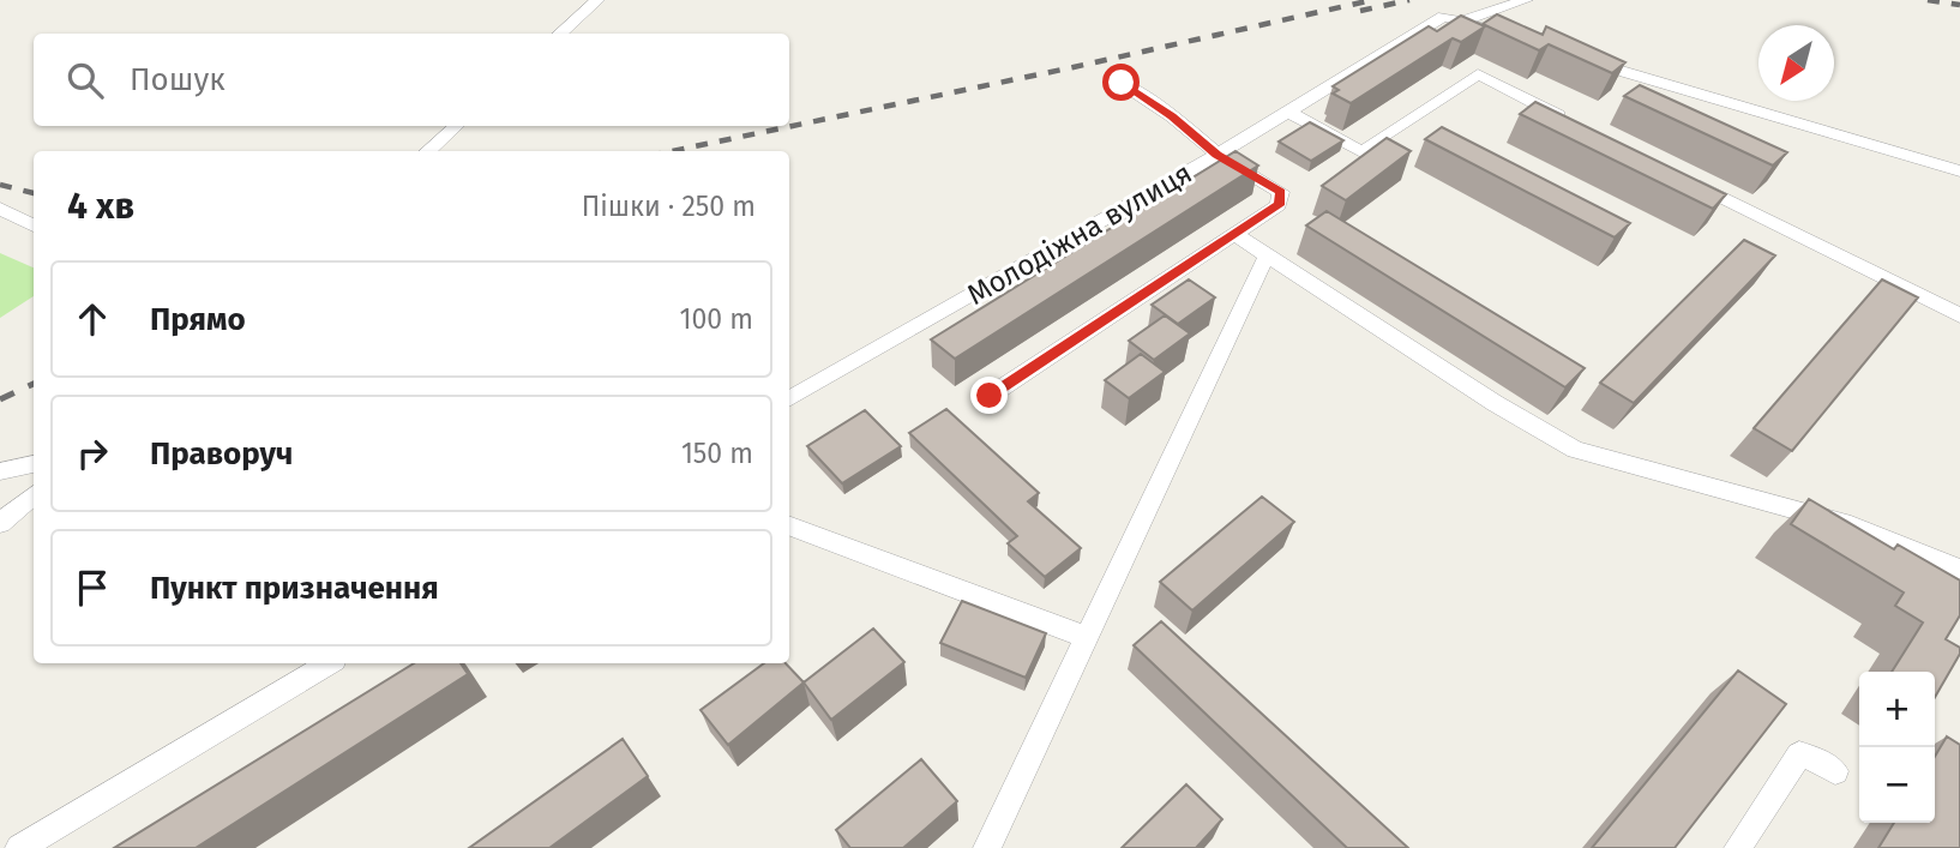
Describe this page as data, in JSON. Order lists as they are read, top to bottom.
{
  "streets": {
    "street": ["Молодіжна вулиця"]
  },
  "north": "bottom left",
  "page": {
    "search": "Пошук",
    "heading": ["4 хв", "Пішки · 250 m"],
    "list": [
      ["Прямо", "100 m"],
      ["Праворуч", "150 m"],
      "Пункт призначення"
    ],
    "map_buttons": ["+", "−"]
  }
}
